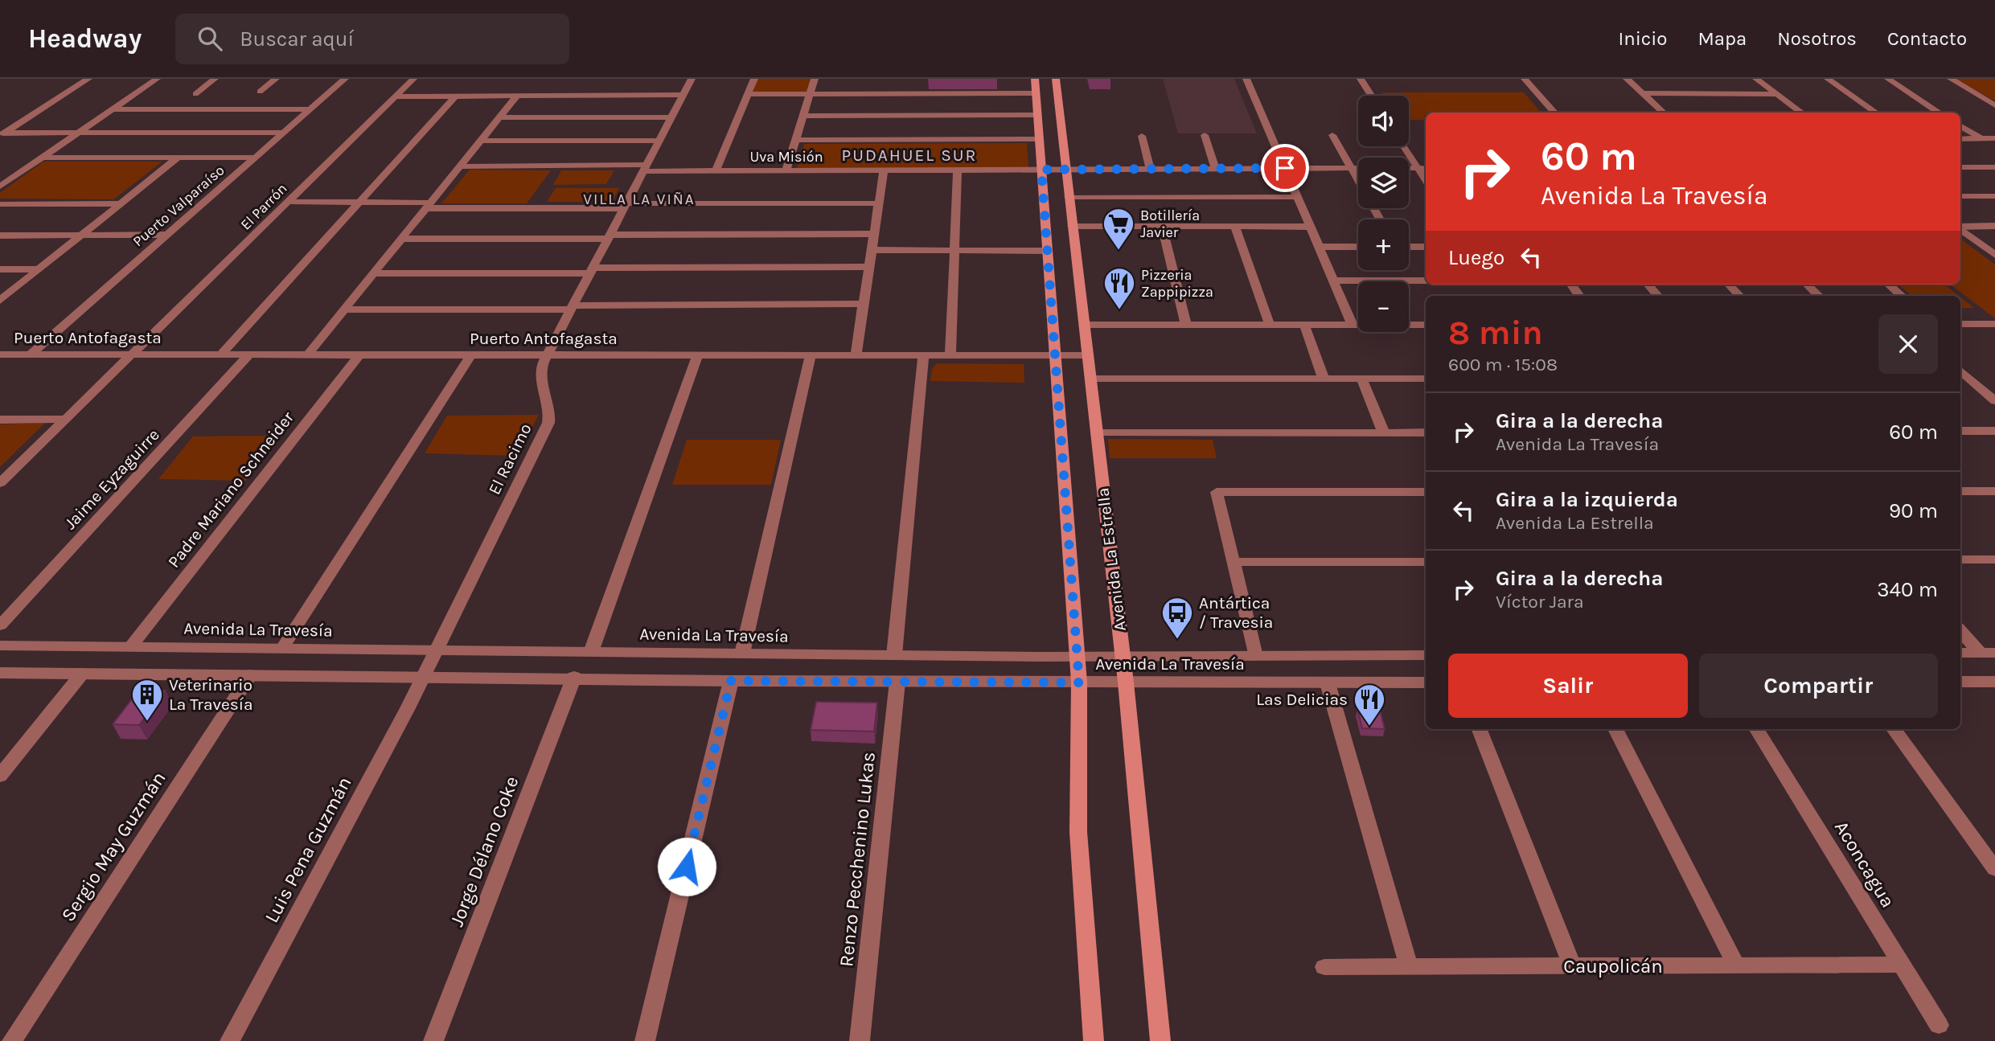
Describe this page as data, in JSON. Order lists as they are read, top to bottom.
{
  "streets": {
    "main road": ["Avenida La Estrella"],
    "street": [
      "Uva Misión",
      "Puerto Valparaíso",
      "El Parrón",
      "Puerto Antofagasta",
      "El Racimo",
      "Jaime Eyzaguirre",
      "Padre Mariano Schneider",
      "Avenida La Travesía",
      "Sergio May Guzmán",
      "Luis Pena Guzmán",
      "Jorge Délano Coke",
      "Renzo Pecchenino Lukas",
      "Aconcagua",
      "Caupolicán"
    ]
  },
  "crossings": [
    ["Uva Misión", "El Racimo"],
    ["Uva Misión", "Avenida La Estrella"],
    ["Puerto Valparaíso", "Puerto Antofagasta"],
    ["El Parrón", "Puerto Antofagasta"],
    ["Puerto Antofagasta", "El Racimo"],
    ["Puerto Antofagasta", "Jaime Eyzaguirre"],
    ["Puerto Antofagasta", "Padre Mariano Schneider"],
    ["Puerto Antofagasta", "Avenida La Estrella"],
    ["El Racimo", "Avenida La Travesía"],
    ["El Racimo", "Luis Pena Guzmán"],
    ["Padre Mariano Schneider", "Avenida La Travesía"],
    ["Avenida La Estrella", "Avenida La Travesía"],
    ["Avenida La Travesía", "Sergio May Guzmán"],
    ["Avenida La Travesía", "Luis Pena Guzmán"],
    ["Avenida La Travesía", "Jorge Délano Coke"],
    ["Avenida La Travesía", "Renzo Pecchenino Lukas"],
    ["Aconcagua", "Caupolicán"]
  ],
  "districts": ["PUDAHUEL SUR", "VILLA LA VIÑA"],
  "places": {
    "supermarket": ["Botillería Javier"],
    "restaurant": ["Pizzeria Zappipizza", "Las Delicias"],
    "bus stop": ["Antártica / Travesia"],
    "building": ["Veterinario La Travesía"]
  },
  "page": {
    "header": "Headway",
    "search": "Buscar aquí",
    "nav": [
      "Inicio",
      "Mapa",
      "Nosotros",
      "Contacto"
    ],
    "map_buttons": ["+", "−"],
    "turn": ["60 m", "Avenida La Travesía"],
    "then": "Luego",
    "heading": ["8 min", "600 m · 15:08"],
    "list": [
      {
        "name": "Gira a la derecha",
        "note": "Avenida La Travesía",
        "value": "60 m"
      },
      {
        "name": "Gira a la izquierda",
        "note": "Avenida La Estrella",
        "value": "90 m"
      },
      {
        "name": "Gira a la derecha",
        "note": "Víctor Jara",
        "value": "340 m"
      }
    ],
    "buttons": ["Salir", "Compartir"]
  }
}
